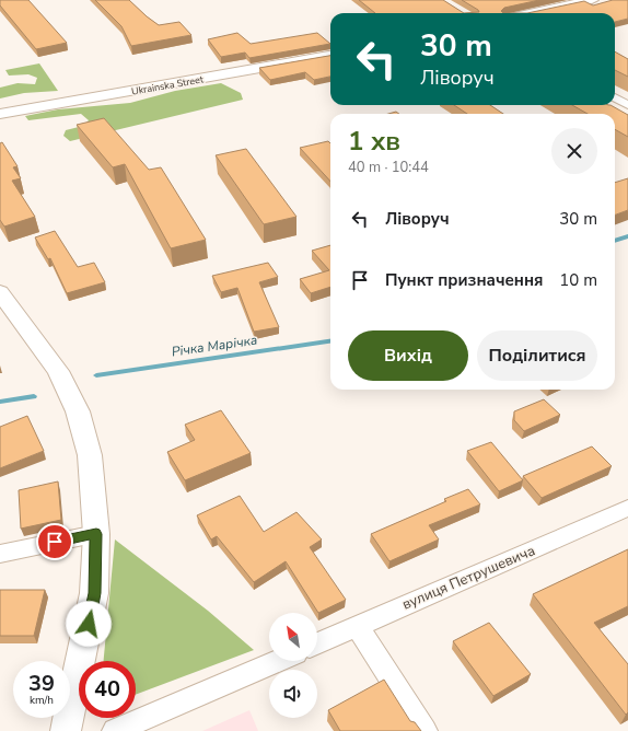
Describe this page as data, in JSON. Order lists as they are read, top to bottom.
{
  "streets": {
    "street": ["Ukrainska Street", "вулиця Петрушевича"]
  },
  "water": ["Річка Марічка"],
  "north": "top left",
  "page": {
    "turn": ["30 m", "Ліворуч"],
    "heading": ["1 хв", "40 m · 10:44"],
    "list": [
      {
        "name": "Ліворуч",
        "value": "30 m"
      },
      {
        "name": "Пункт призначення",
        "value": "10 m"
      }
    ],
    "buttons": ["Вихід", "Поділитися"],
    "speed": "39 km/h",
    "limit": "40"
  }
}
